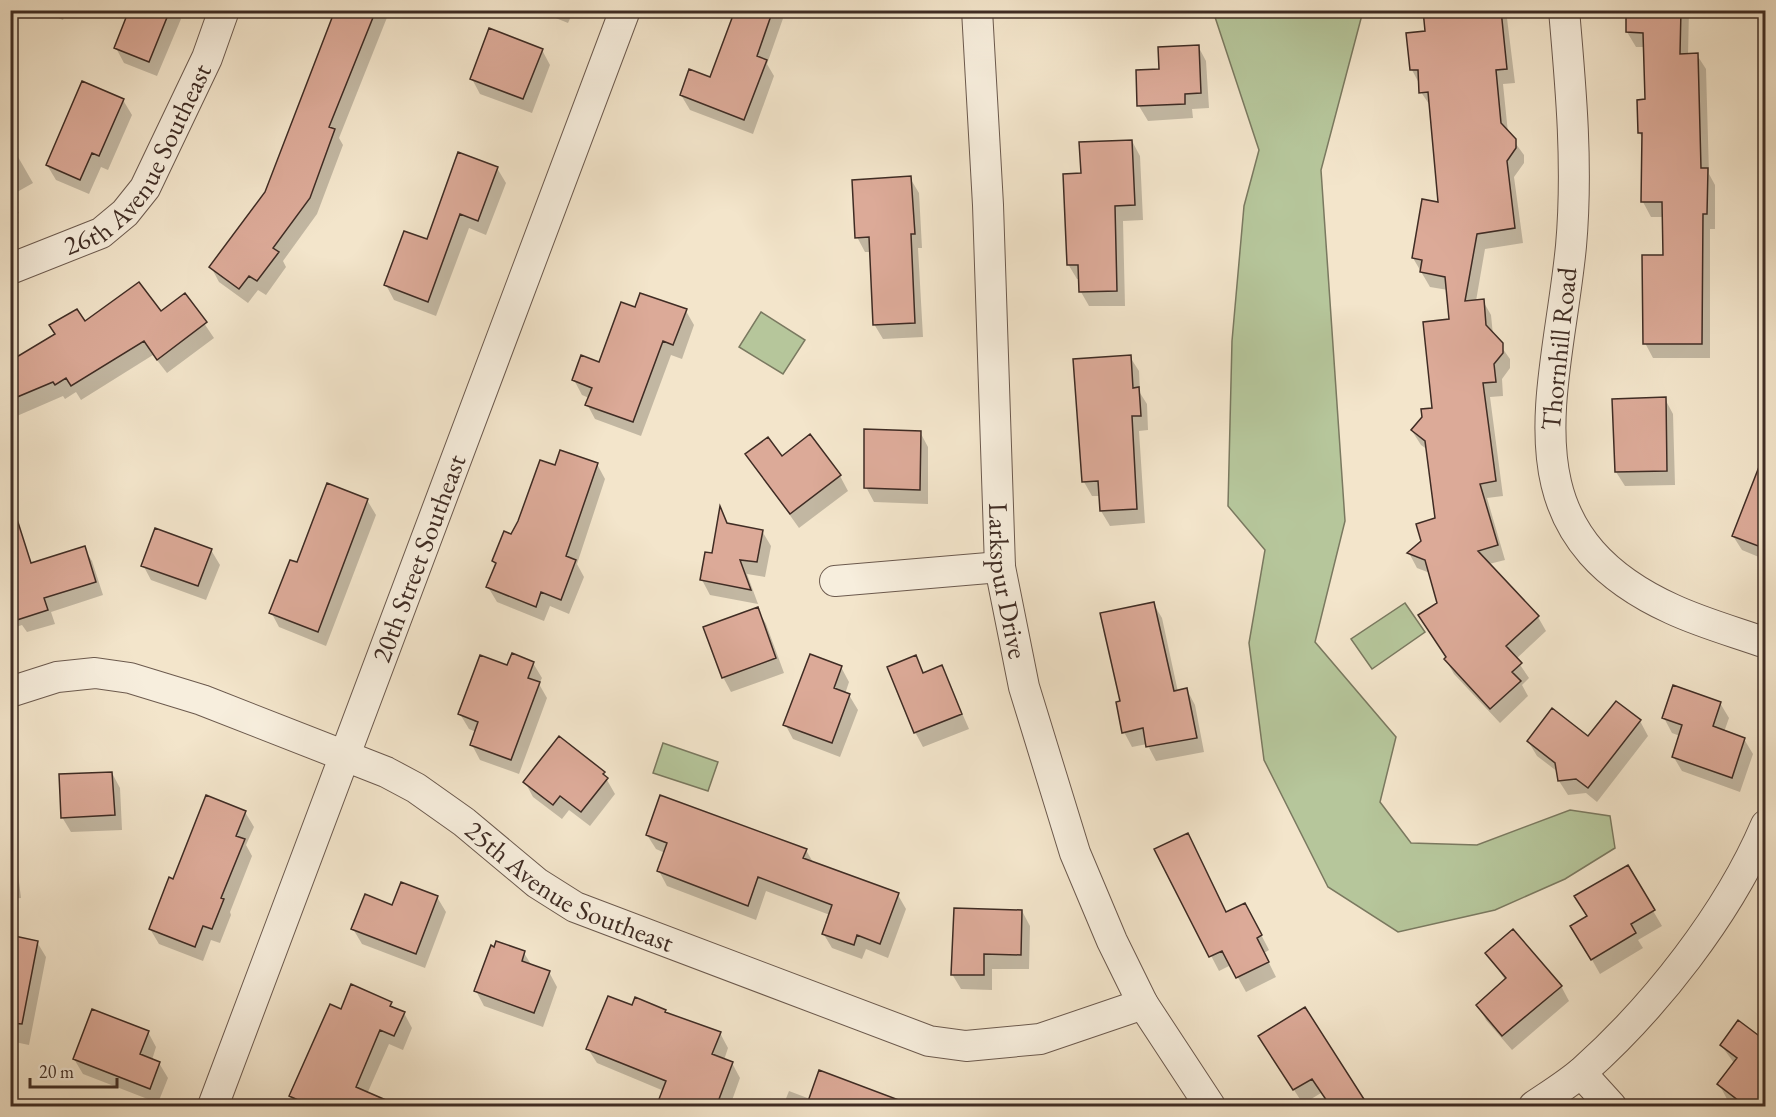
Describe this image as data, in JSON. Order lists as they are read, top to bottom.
{
  "streets": {
    "street": [
      "26th Avenue Southeast",
      "Thornhill Road",
      "20th Street Southeast",
      "Larkspur Drive",
      "25th Avenue Southeast"
    ]
  },
  "crossings": [
    ["20th Street Southeast", "25th Avenue Southeast"],
    ["Larkspur Drive", "25th Avenue Southeast"]
  ],
  "scale_bar": "20 m"
}
